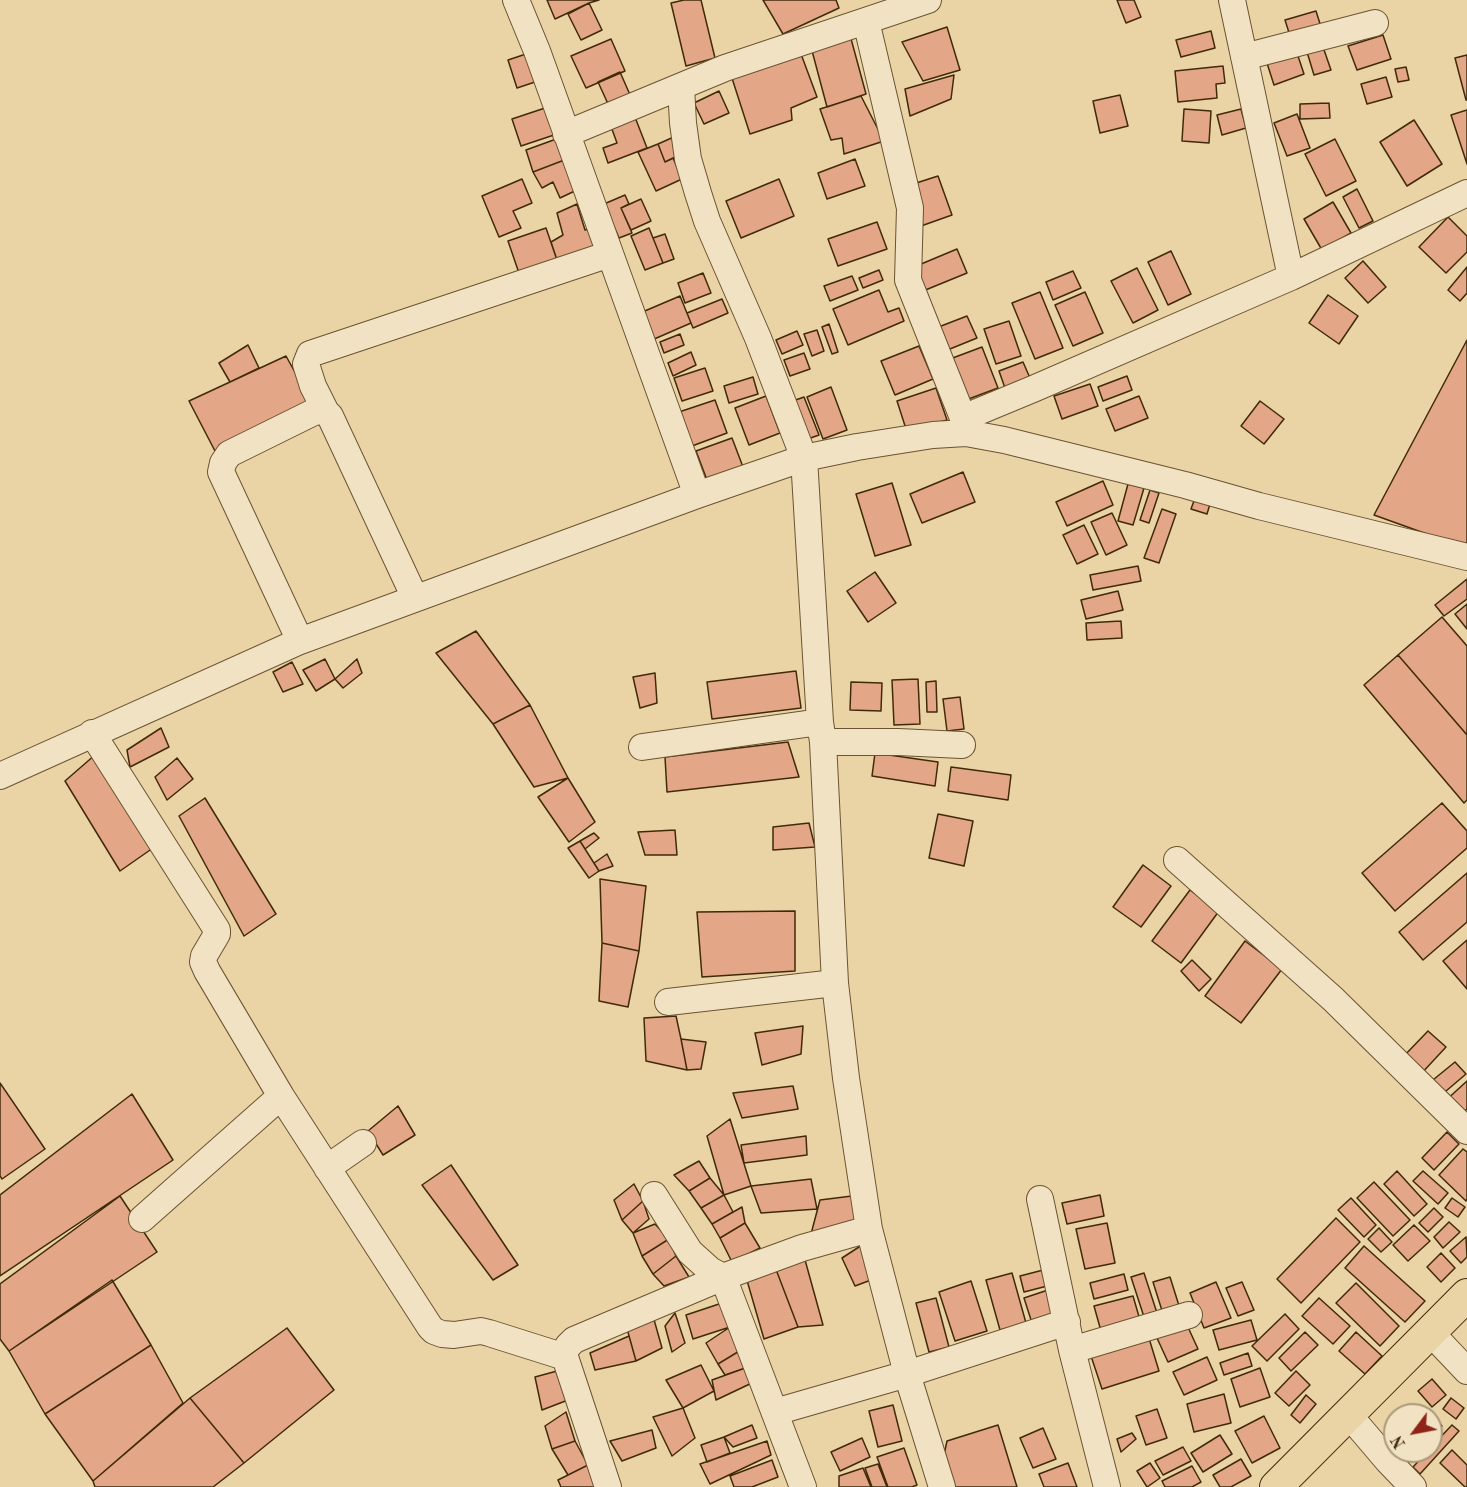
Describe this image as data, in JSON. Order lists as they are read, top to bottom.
{
  "north": "bottom left"
}
